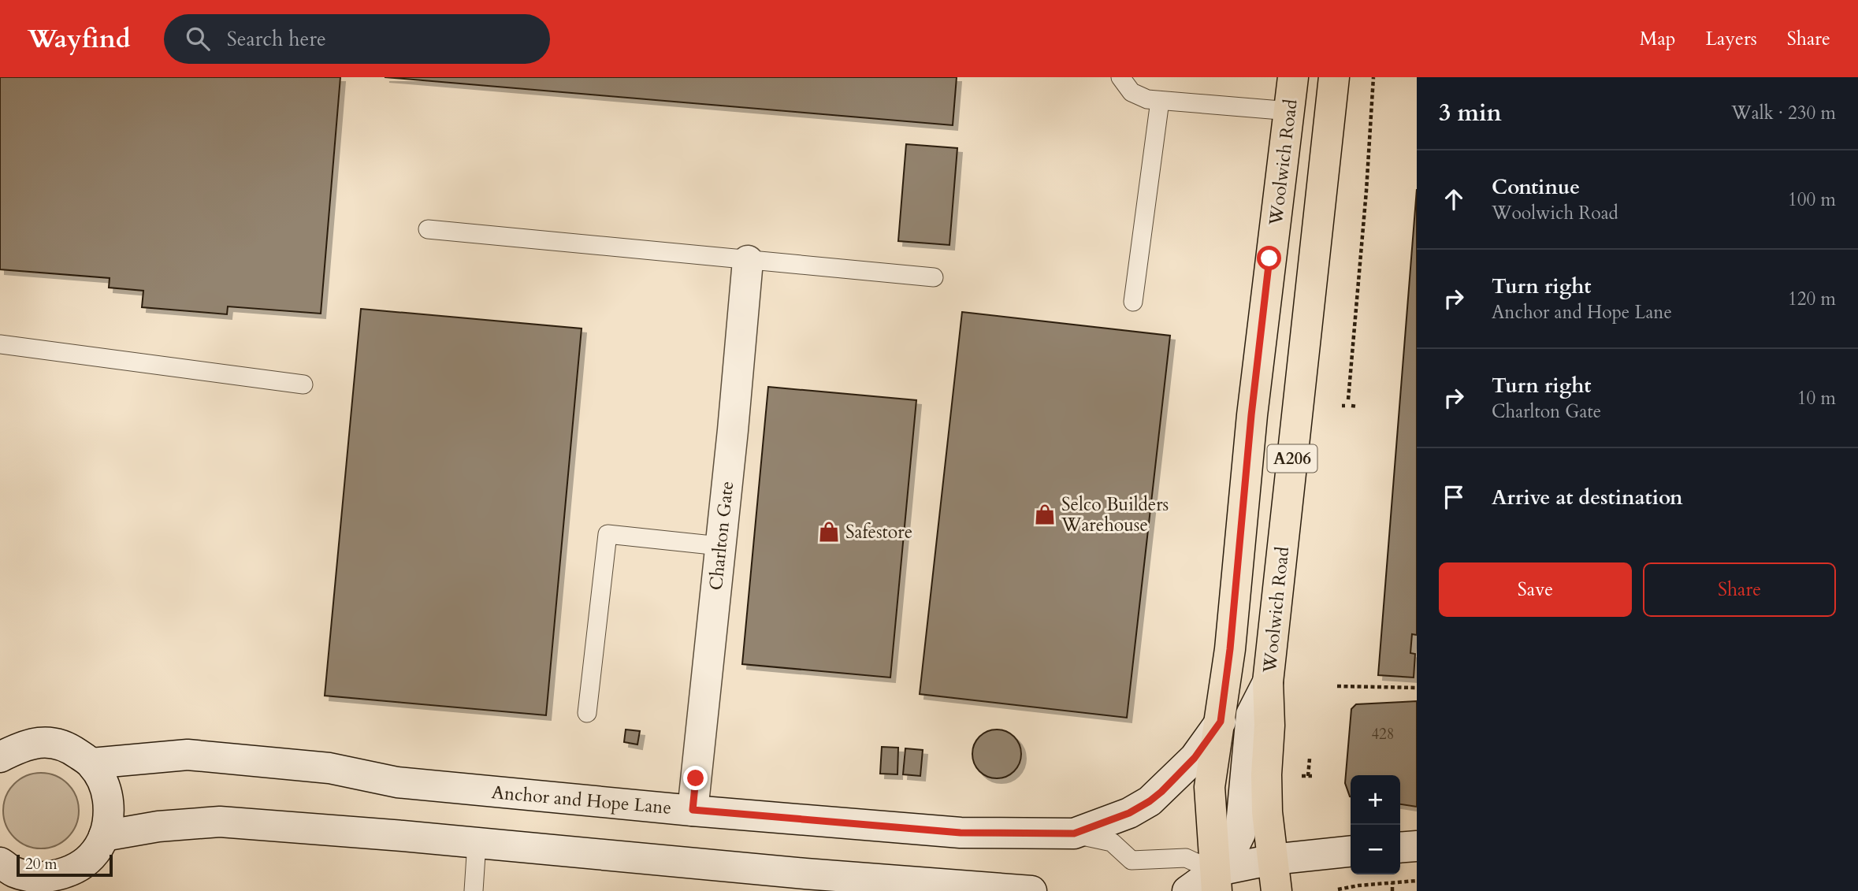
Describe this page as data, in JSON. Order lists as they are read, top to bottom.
{
  "streets": {
    "main road": ["Woolwich Road", "A206"],
    "street": ["Charlton Gate", "Anchor and Hope Lane"]
  },
  "crossings": [
    ["Woolwich Road", "Anchor and Hope Lane"],
    ["Charlton Gate", "Anchor and Hope Lane"]
  ],
  "places": {
    "shop": ["Selco Builders Warehouse", "Safestore"]
  },
  "house_numbers": ["428"],
  "scale_bar": "20 m",
  "page": {
    "header": "Wayfind",
    "search": "Search here",
    "nav": ["Map", "Layers", "Share"],
    "heading": ["3 min", "Walk · 230 m"],
    "list": [
      ["Continue", "Woolwich Road", "100 m"],
      ["Turn right", "Anchor and Hope Lane", "120 m"],
      ["Turn right", "Charlton Gate", "10 m"],
      "Arrive at destination"
    ],
    "buttons": ["Save", "Share"],
    "map_buttons": ["+", "−"],
    "scale": "20 m"
  }
}
